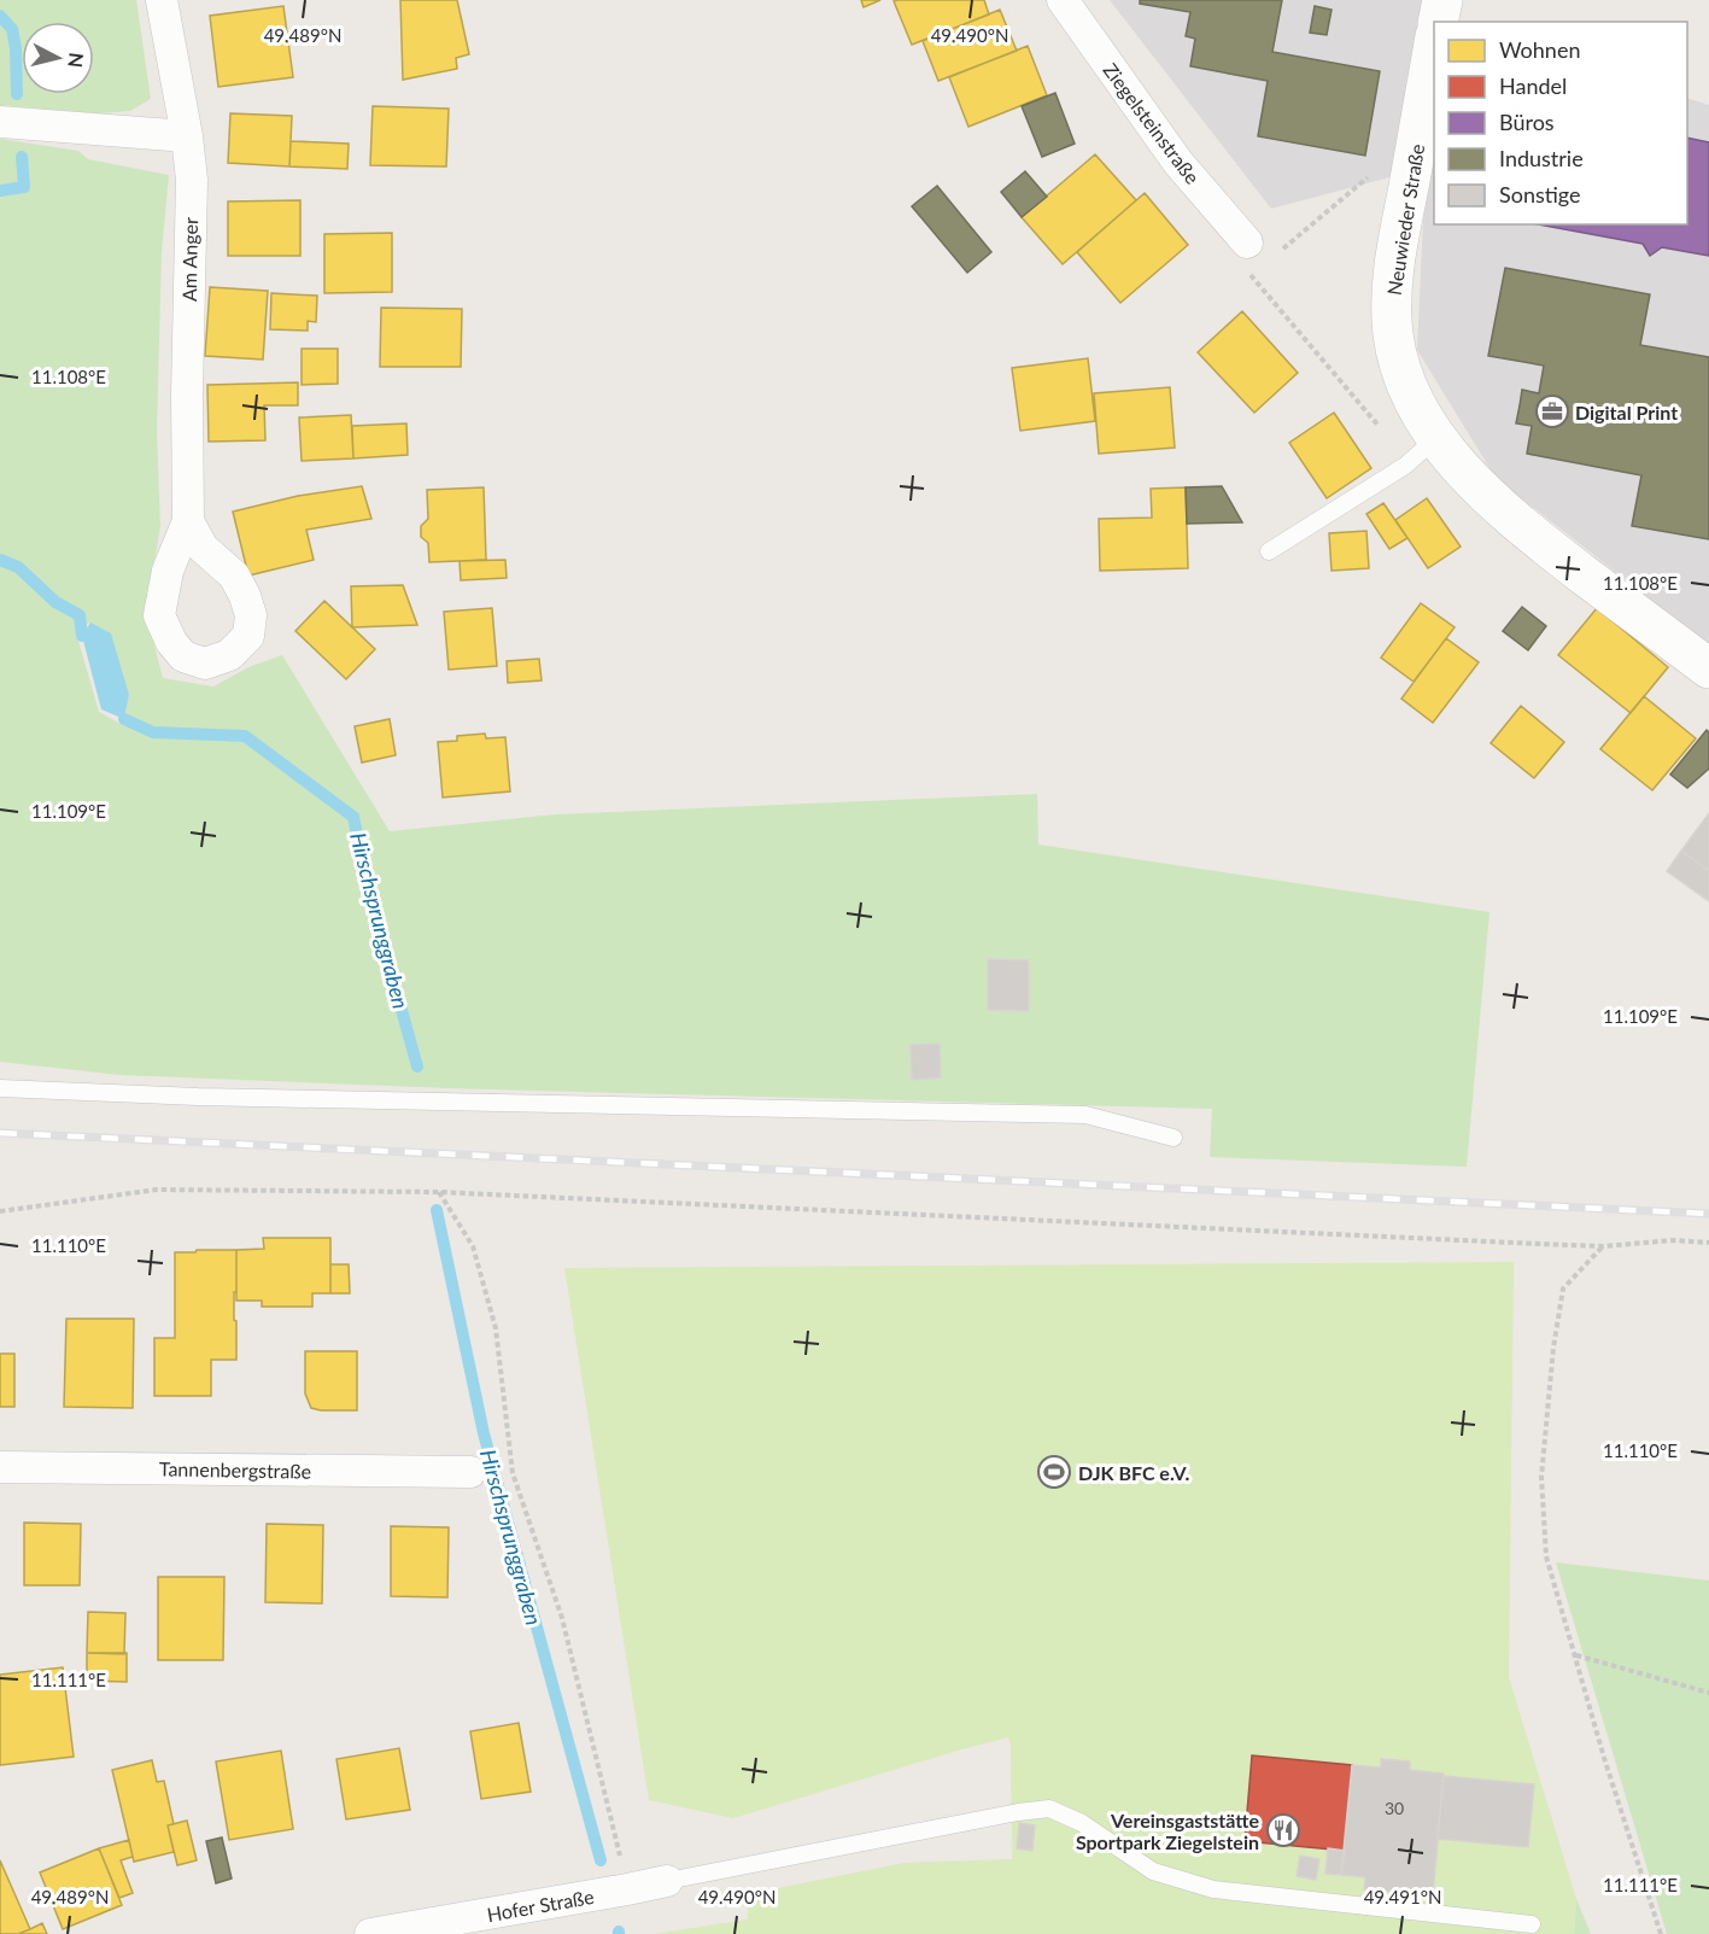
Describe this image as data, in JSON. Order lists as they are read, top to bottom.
{
  "streets": {
    "street": [
      "Ziegelsteinstraße",
      "Neuwieder Straße",
      "Am Anger",
      "Tannenbergstraße",
      "Hofer Straße"
    ]
  },
  "water": ["Hirschsprunggraben"],
  "places": {
    "office": ["Digital Print"],
    "sports": ["DJK BFC e.V."],
    "restaurant": ["Vereinsgaststätte Sportpark Ziegelstein"]
  },
  "house_numbers": ["30"],
  "legend": [
    "Wohnen",
    "Handel",
    "Büros",
    "Industrie",
    "Sonstige"
  ],
  "north": "right",
  "coordinates": [
    "49.489°N",
    "49.490°N",
    "11.108°E",
    "11.109°E",
    "11.110°E",
    "11.111°E",
    "49.491°N"
  ]
}
